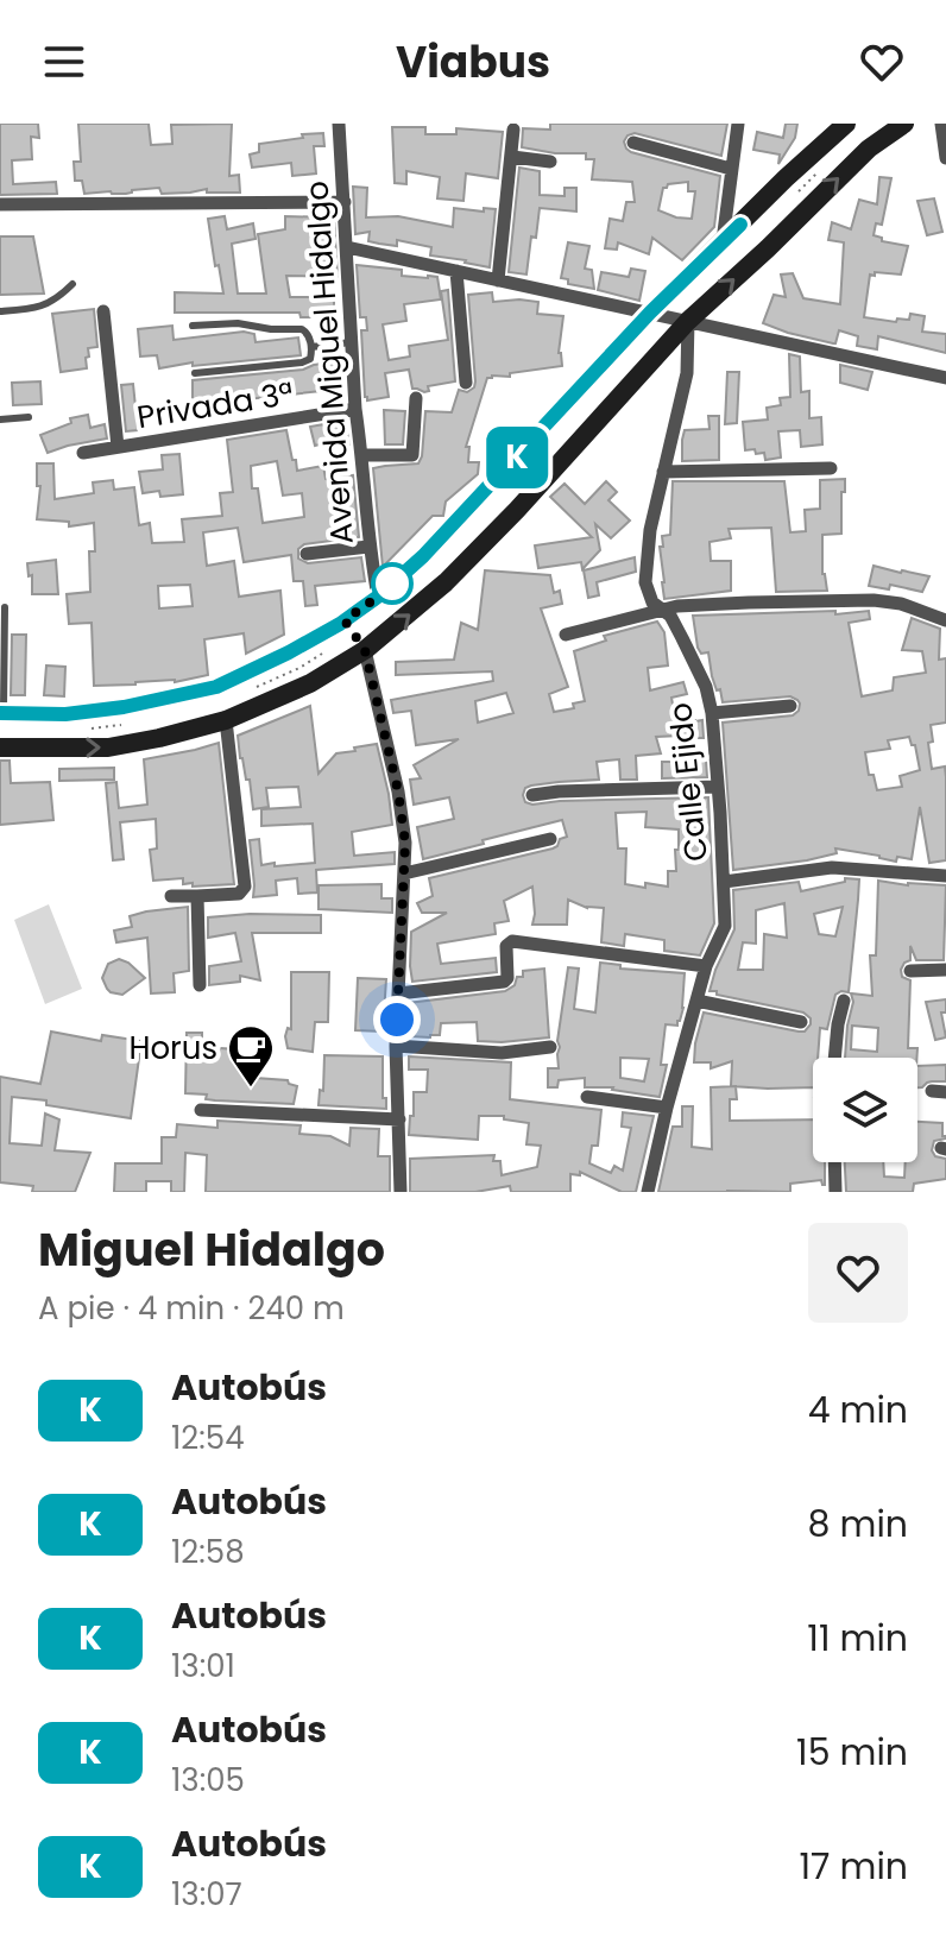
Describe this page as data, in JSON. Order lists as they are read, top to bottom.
{
  "streets": {
    "street": ["Avenida Miguel Hidalgo", "Privada 3ª", "Calle Ejido"]
  },
  "crossings": [
    ["Avenida Miguel Hidalgo", "Privada 3ª"]
  ],
  "places": {
    "cafe": ["Horus"]
  },
  "lines": ["bus line K"],
  "page": {
    "header": "Viabus",
    "on_map": "K",
    "heading": ["Miguel Hidalgo", "A pie · 4 min · 240 m"],
    "list": [
      {
        "mark": "K",
        "name": "Autobús",
        "note": "12:54",
        "value": "4 min"
      },
      {
        "mark": "K",
        "name": "Autobús",
        "note": "12:58",
        "value": "8 min"
      },
      {
        "mark": "K",
        "name": "Autobús",
        "note": "13:01",
        "value": "11 min"
      },
      {
        "mark": "K",
        "name": "Autobús",
        "note": "13:05",
        "value": "15 min"
      },
      {
        "mark": "K",
        "name": "Autobús",
        "note": "13:07",
        "value": "17 min"
      }
    ]
  }
}
